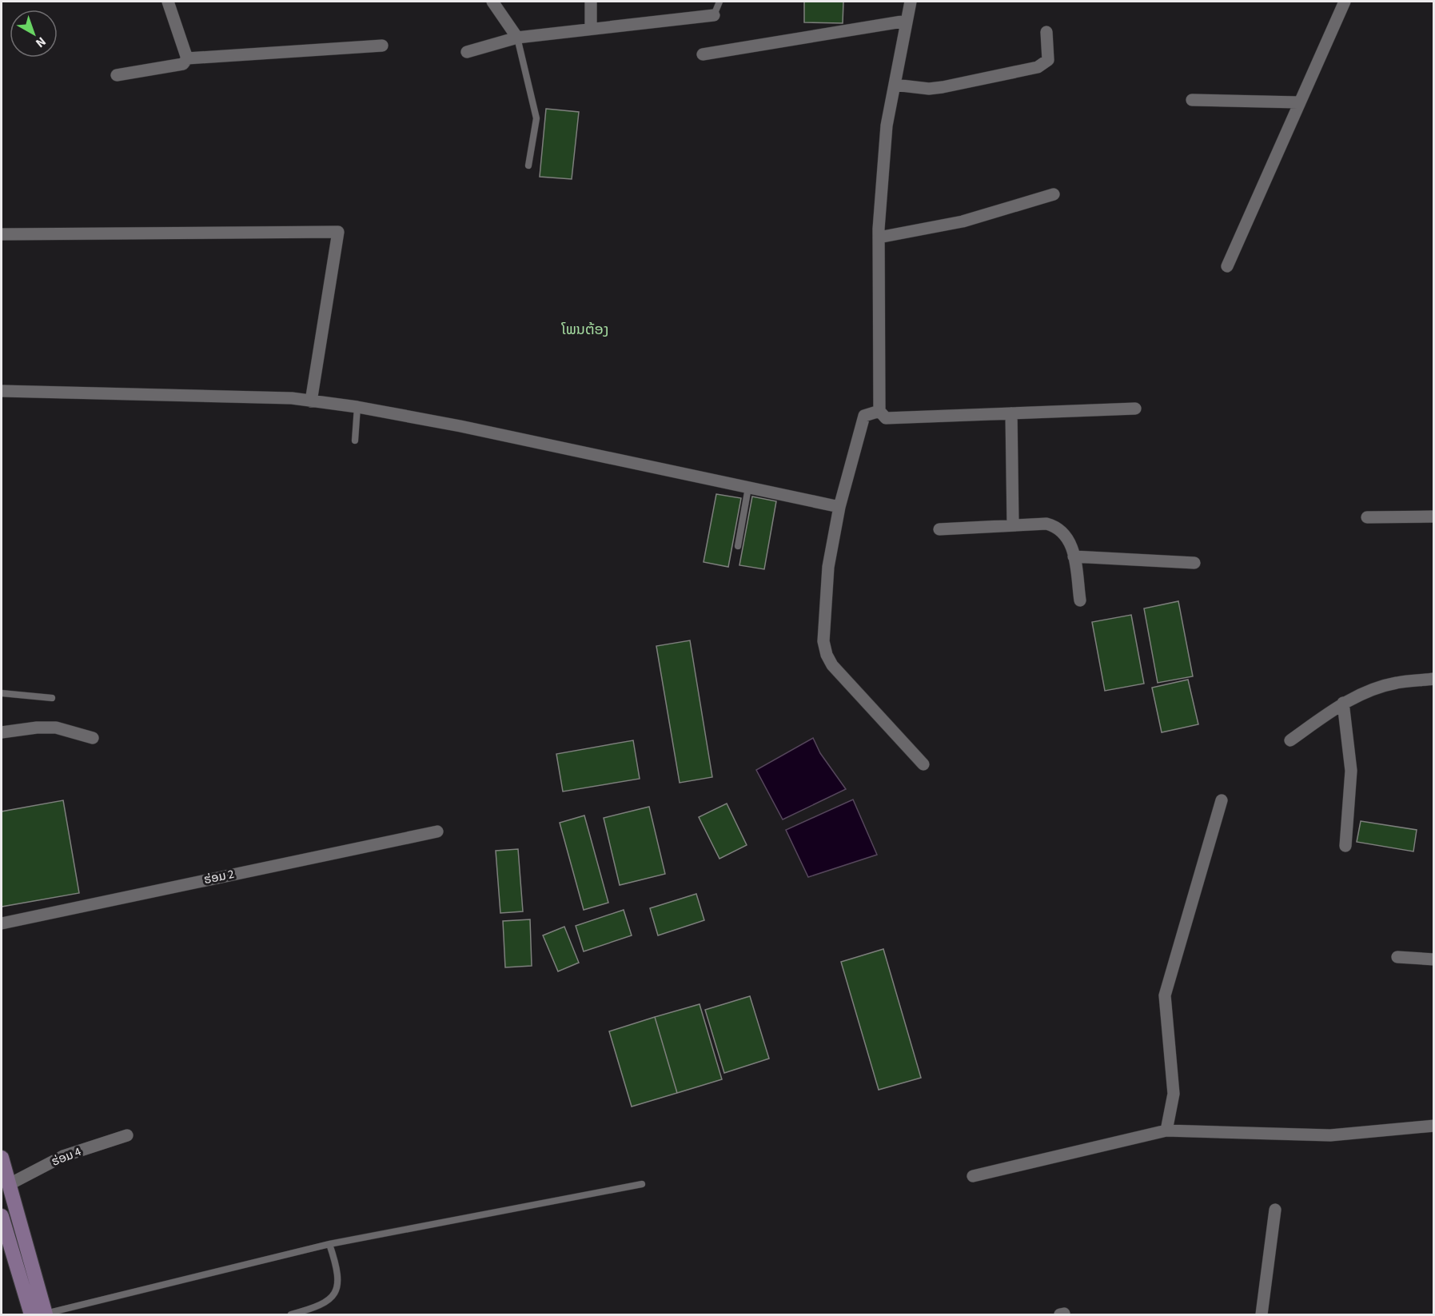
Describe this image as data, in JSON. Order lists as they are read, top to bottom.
{
  "streets": {
    "street": ["ຮ່ອມ 2", "ຮ່ອມ 4"]
  },
  "districts": ["ໂພນຕ້ອງ"],
  "north": "bottom right"
}
